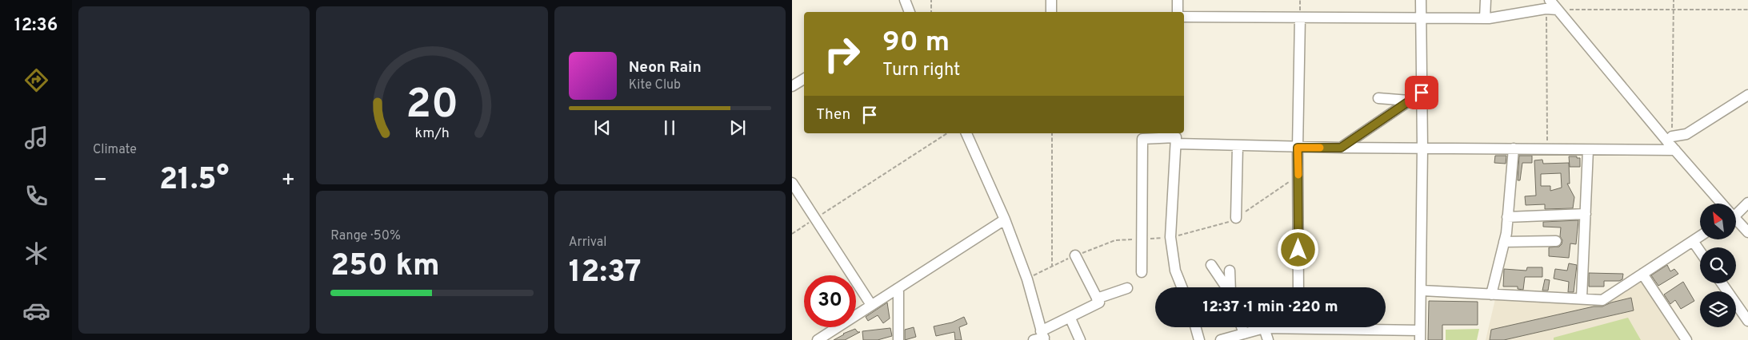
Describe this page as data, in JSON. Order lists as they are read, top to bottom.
{
  "north": "top left",
  "page": {
    "tabs": "12:36",
    "tile": [
      "Climate",
      ["Range · 50%", "250 km"],
      ["Arrival", "12:37"]
    ],
    "turn": ["90 m", "Turn right"],
    "song": ["Neon Rain", "Kite Club"],
    "then": "Then",
    "heat": ["−", "21.5°", "+"],
    "limit": "30",
    "trip": "12:37 · 1 min · 220 m",
    "gauge": ["20", "km/h"]
  }
}
